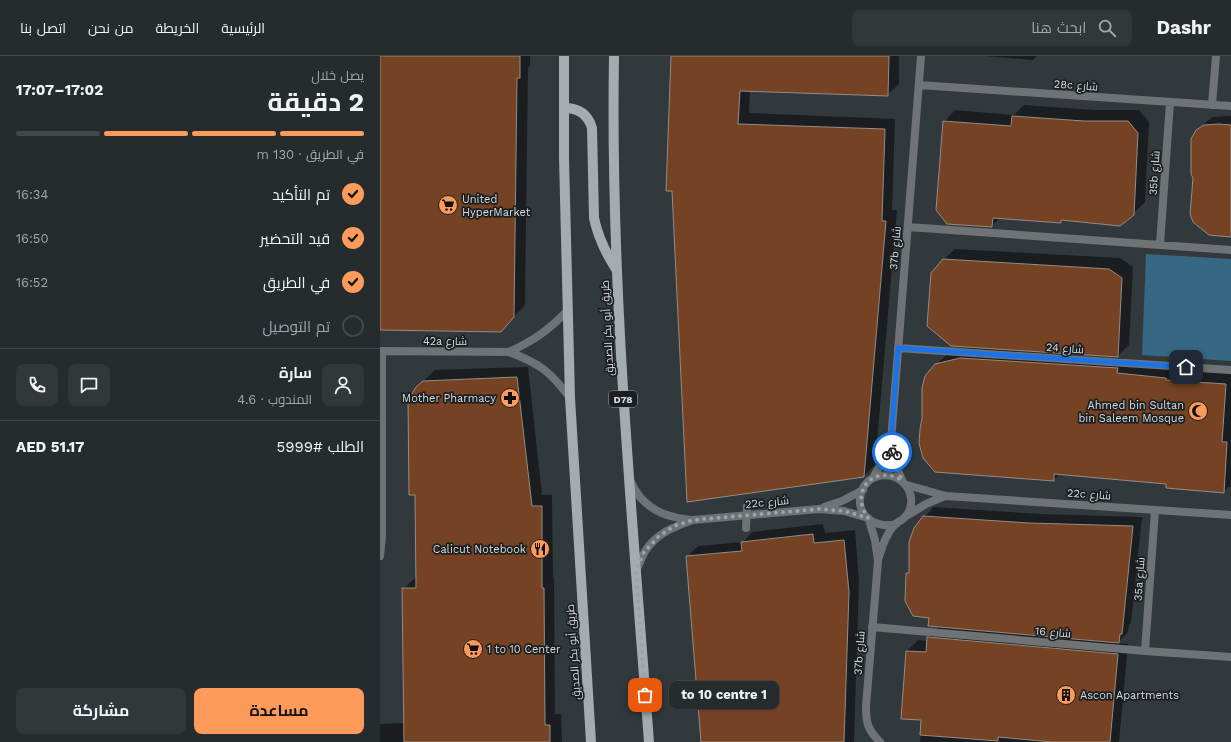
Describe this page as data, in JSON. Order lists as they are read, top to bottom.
{
  "streets": {
    "main road": ["طريق أبو بكر الصديق", "D78"],
    "street": [
      "28c شارع",
      "35b شارع",
      "37b شارع",
      "42a شارع",
      "شارع 24",
      "22c شارع",
      "35a شارع",
      "شارع 16"
    ]
  },
  "crossings": [
    ["28c شارع", "35b شارع"],
    ["28c شارع", "37b شارع"],
    ["37b شارع", "شارع 24"],
    ["37b شارع", "22c شارع"],
    ["37b شارع", "شارع 16"],
    ["طريق أبو بكر الصديق", "42a شارع"],
    ["طريق أبو بكر الصديق", "22c شارع"],
    ["22c شارع", "35a شارع"],
    ["35a شارع", "شارع 16"]
  ],
  "places": {
    "supermarket": ["United HyperMarket", "1 to 10 Center"],
    "pharmacy": ["Mother Pharmacy"],
    "mosque": ["Ahmed bin Sultan bin Saleem Mosque"],
    "restaurant": ["Calicut Notebook"],
    "other": ["1 to 10 centre"],
    "building": ["Ascon Apartments"]
  },
  "page": {
    "header": "Dashr",
    "search": "ابحث هنا",
    "nav": [
      "الرئيسية",
      "الخريطة",
      "من نحن",
      "اتصل بنا"
    ],
    "heading": ["2 دقيقة", "يصل خلال", "17:02–17:07"],
    "panel": [
      "سارة",
      "المندوب · 4.6",
      "الطلب #5999",
      "AED 51.17"
    ],
    "bar": "في الطريق · 130 m",
    "list": [
      ["تم التأكيد", "16:34"],
      ["قيد التحضير", "16:50"],
      ["في الطريق", "16:52"],
      "تم التوصيل"
    ],
    "buttons": ["مساعدة", "مشاركة"],
    "bubble": "1 to 10 centre"
  }
}
